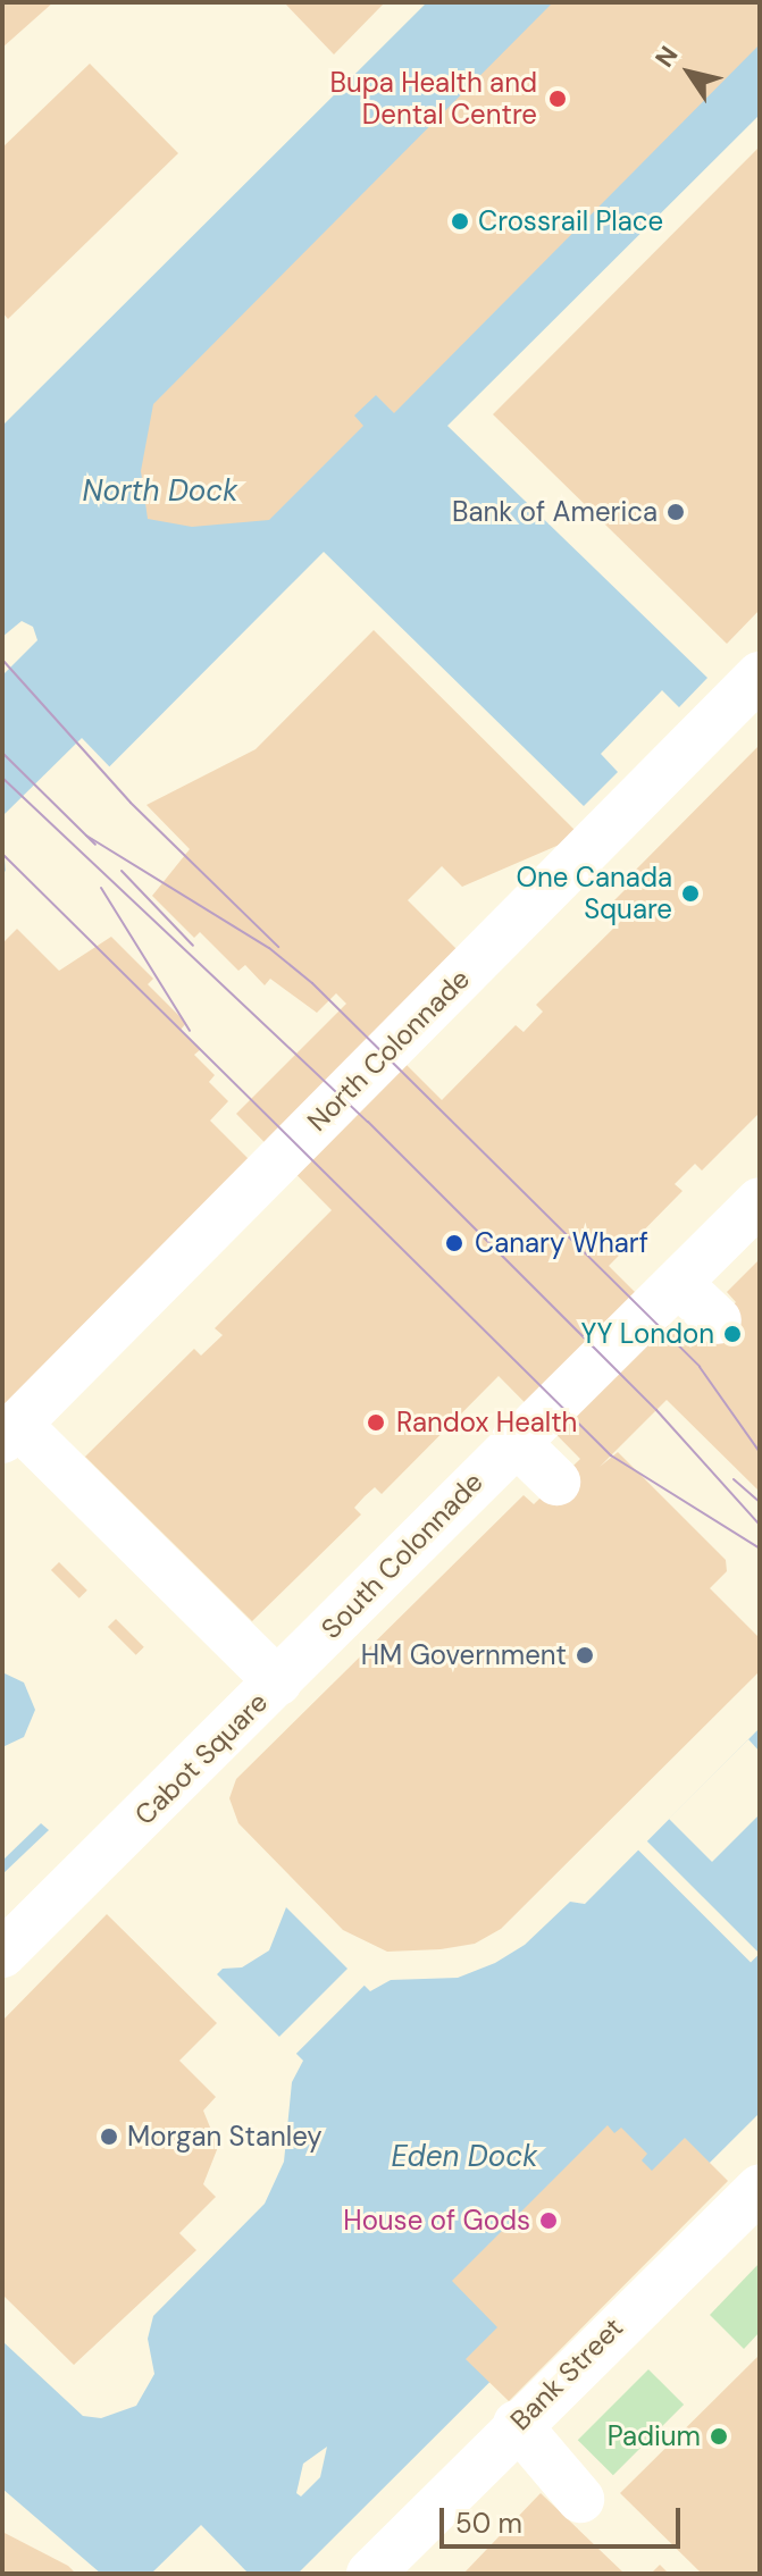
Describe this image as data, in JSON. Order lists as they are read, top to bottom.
{
  "streets": {
    "street": [
      "North Colonnade",
      "South Colonnade",
      "Cabot Square",
      "Bank Street"
    ]
  },
  "crossings": [
    ["North Colonnade", "Cabot Square"],
    ["South Colonnade", "Cabot Square"]
  ],
  "water": ["North Dock", "Eden Dock"],
  "places": [
    "Bupa Health and Dental Centre",
    "Crossrail Place",
    "Bank of America",
    "One Canada Square",
    "Canary Wharf",
    "YY London",
    "Randox Health",
    "HM Government",
    "Morgan Stanley",
    "House of Gods",
    "Padium"
  ],
  "scale_bar": "50 m",
  "north": "top left"
}
